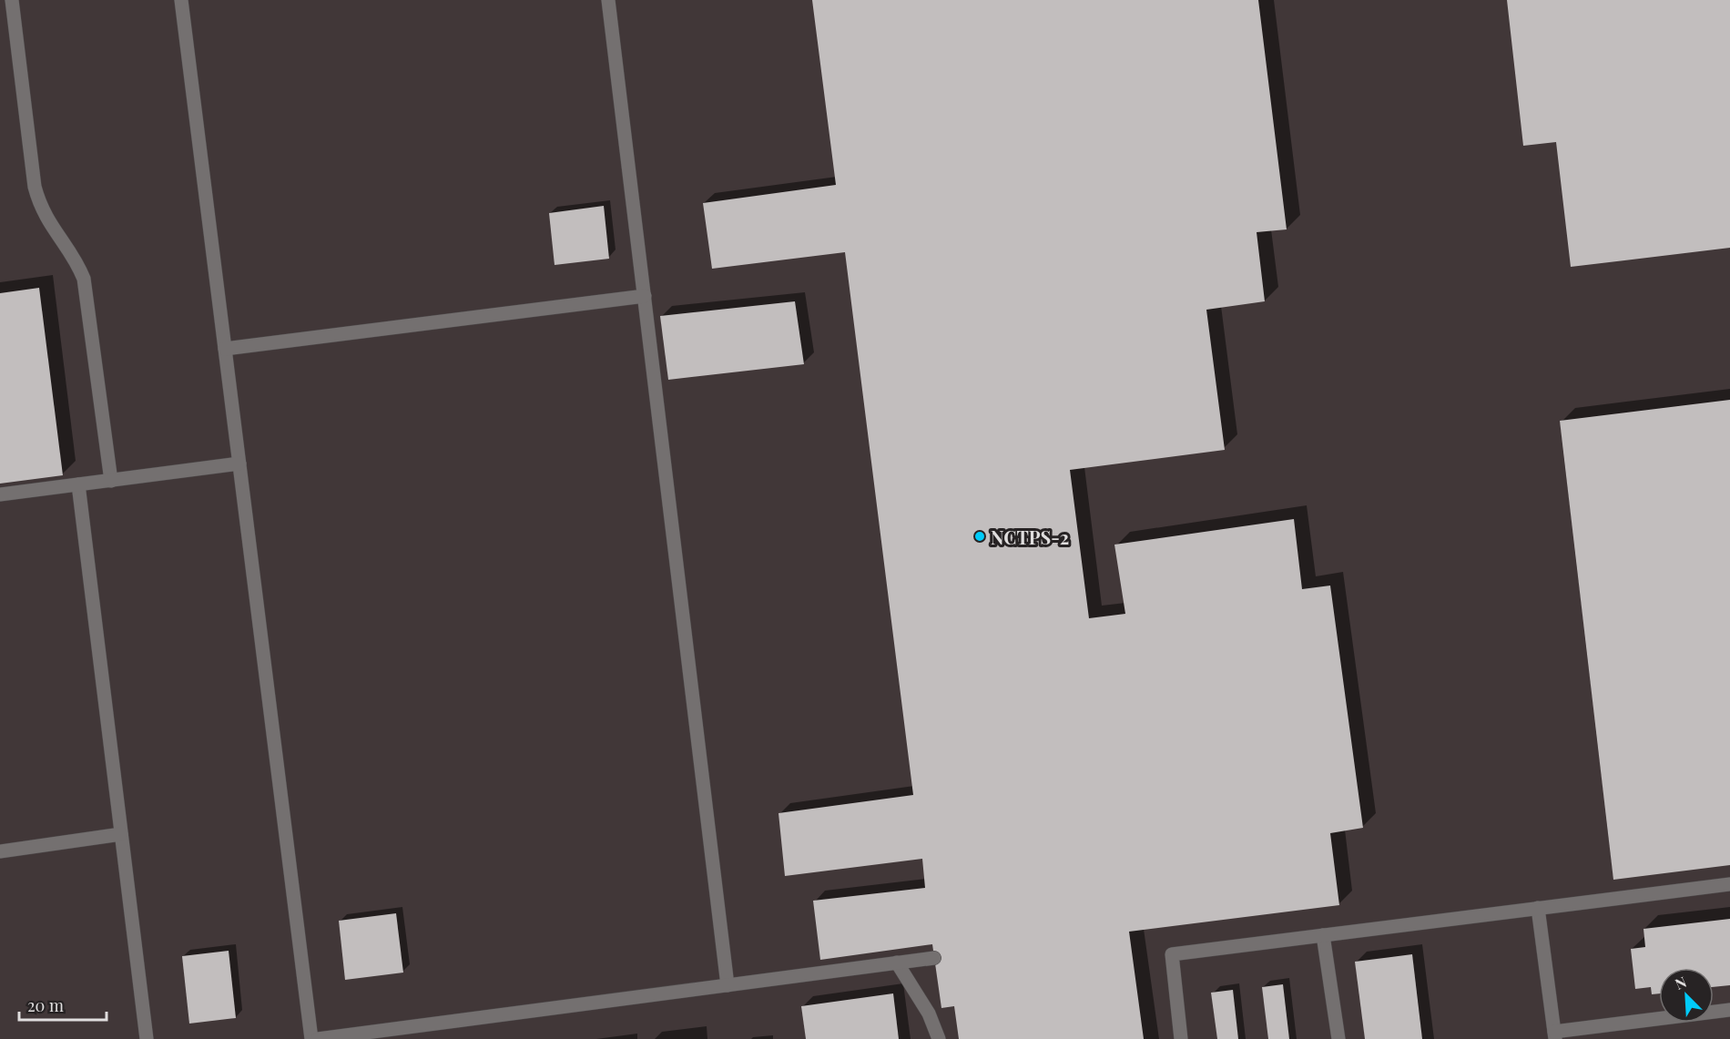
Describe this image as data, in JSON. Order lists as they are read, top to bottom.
{
  "places": ["NCTPS-2"],
  "scale_bar": "20 m",
  "north": "top left"
}
